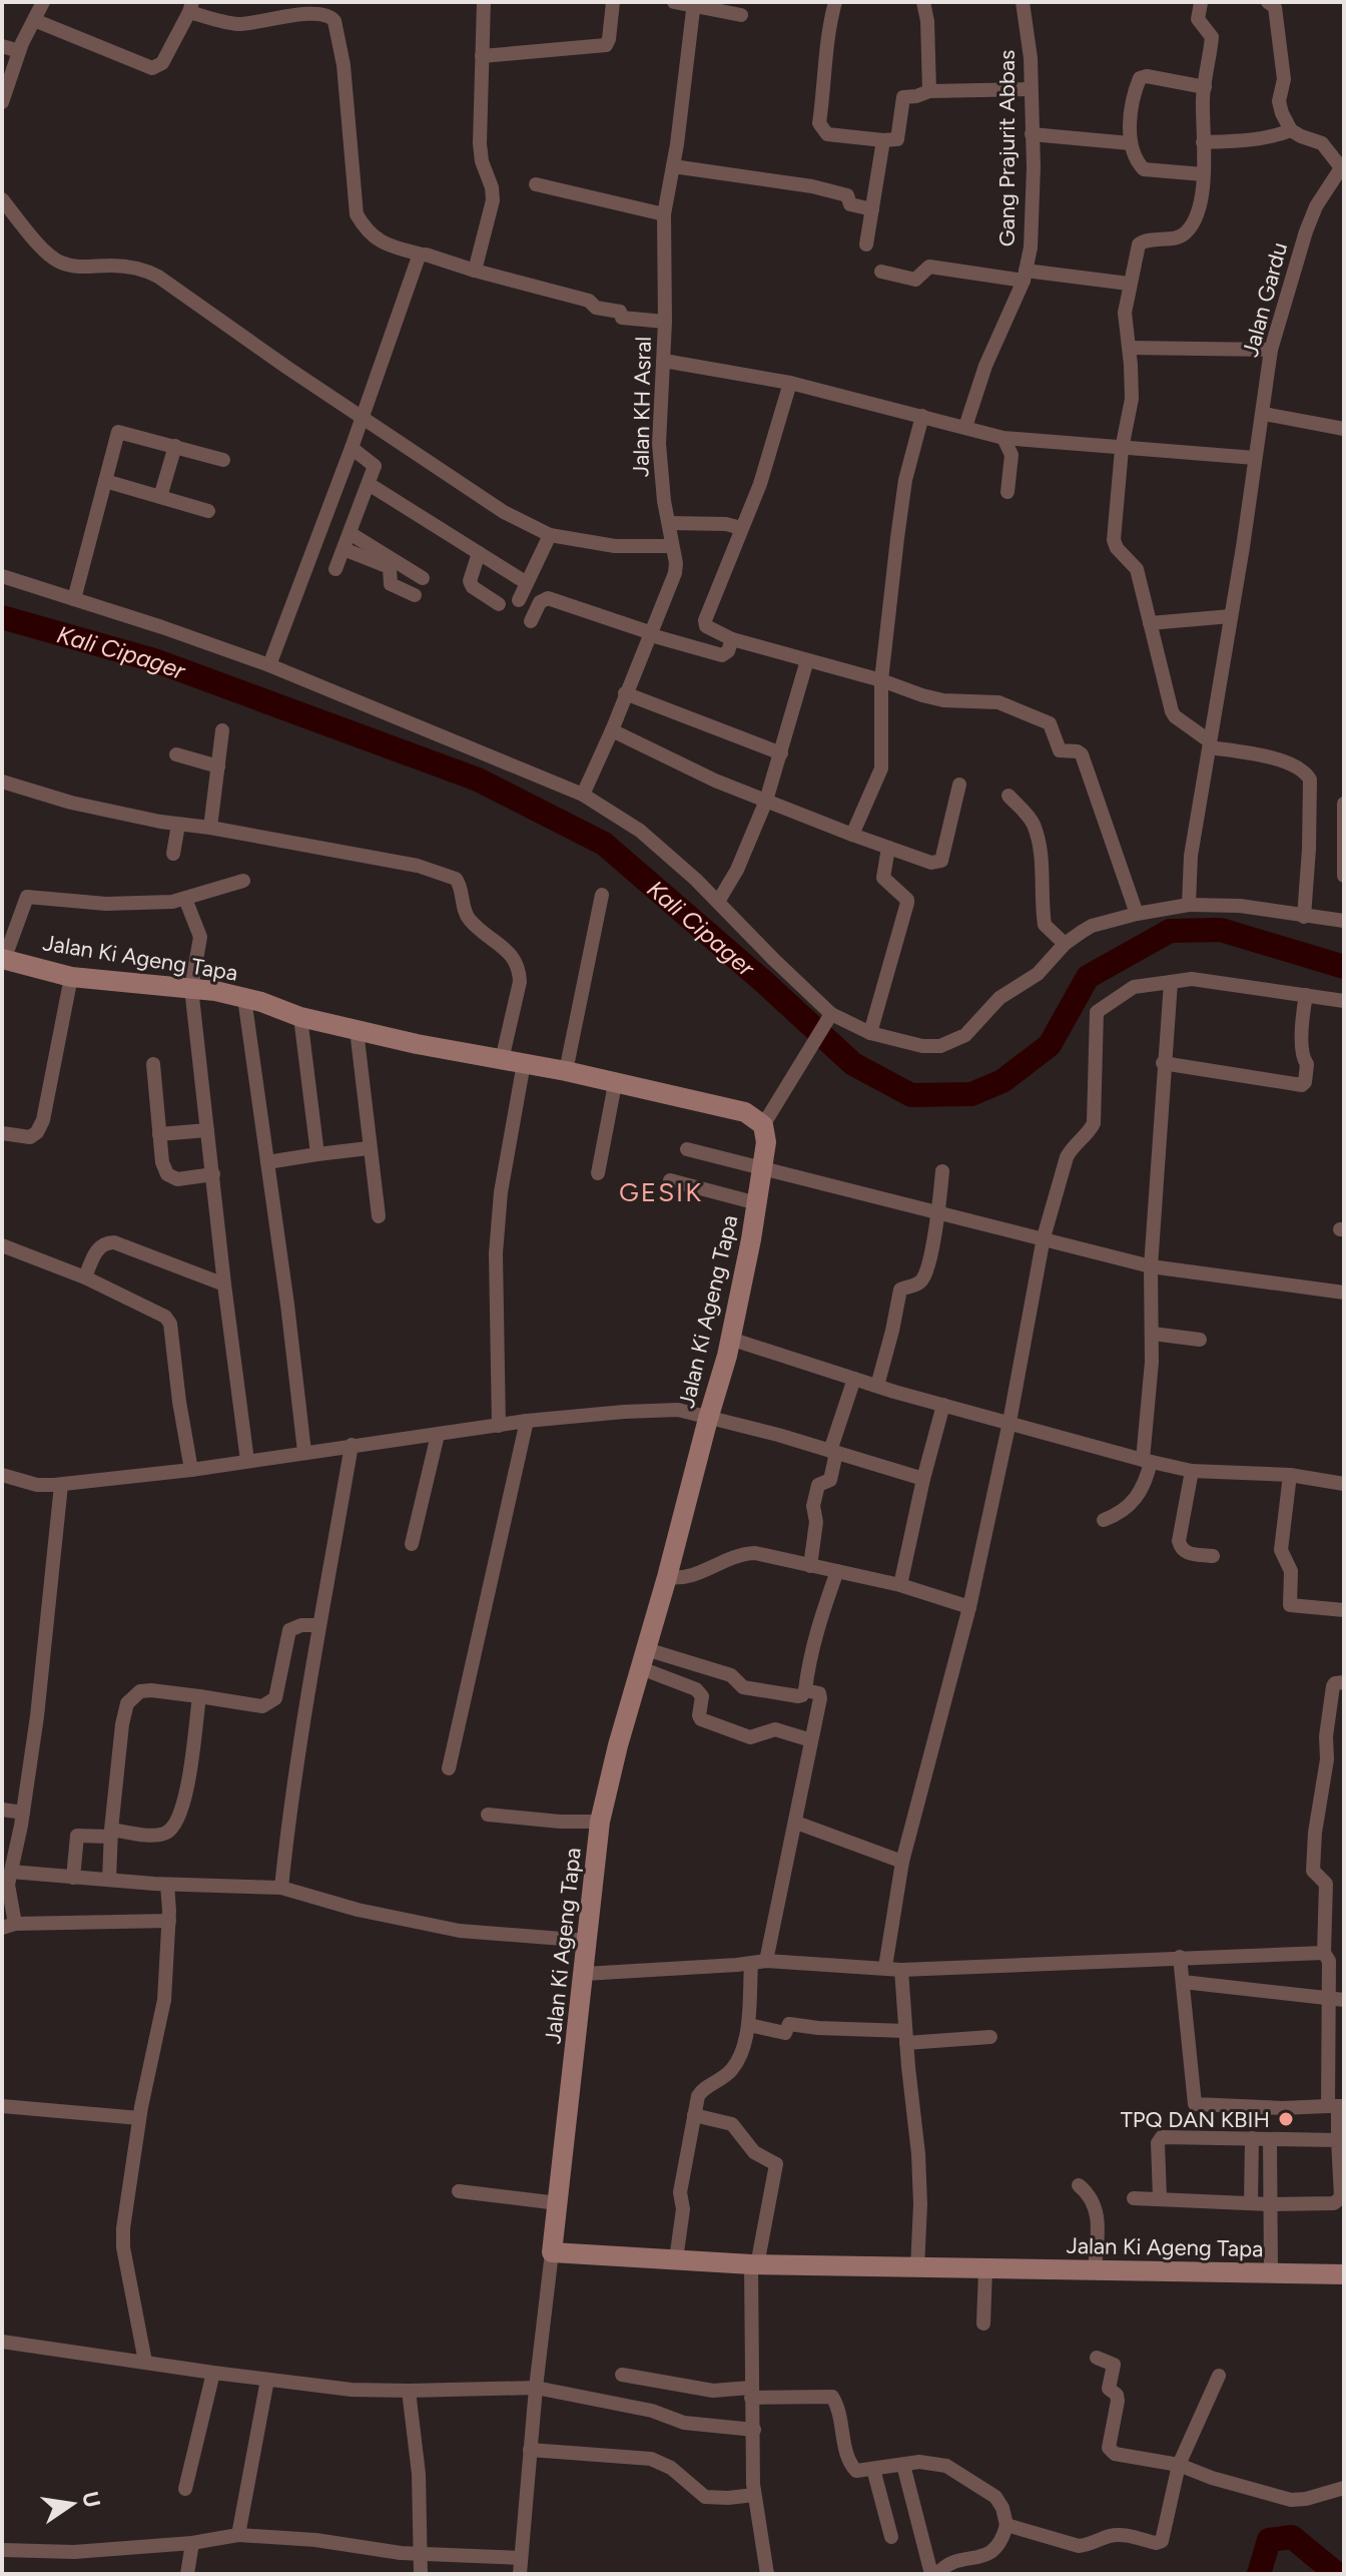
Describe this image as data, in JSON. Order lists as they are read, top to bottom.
{
  "streets": {
    "street": [
      "Gang Prajurit Abbas",
      "Jalan Gardu",
      "Jalan KH Asral",
      "Jalan Ki Ageng Tapa"
    ]
  },
  "districts": ["GESIK"],
  "water": ["Kali Cipager"],
  "places": ["TPQ DAN KBIH"],
  "north": "right"
}
